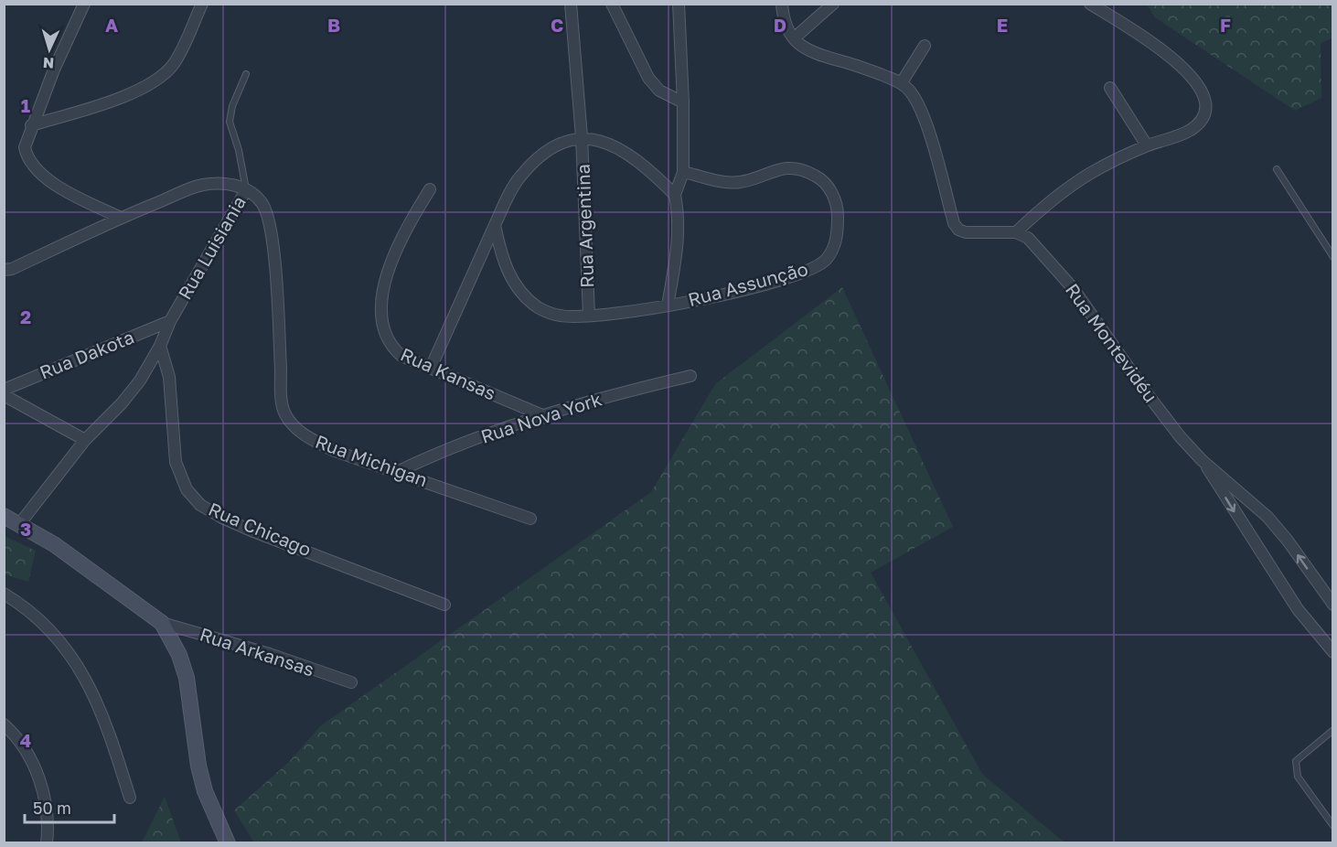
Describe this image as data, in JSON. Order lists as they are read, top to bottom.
{
  "streets": {
    "street": [
      "Rua Argentina",
      "Rua Luisiania",
      "Rua Assunção",
      "Rua Montevidéu",
      "Rua Dakota",
      "Rua Kansas",
      "Rua Nova York",
      "Rua Michigan",
      "Rua Chicago",
      "Rua Arkansas"
    ]
  },
  "crossings": [
    ["Rua Argentina", "Rua Assunção"],
    ["Rua Luisiania", "Rua Dakota"],
    ["Rua Luisiania", "Rua Michigan"],
    ["Rua Luisiania", "Rua Chicago"],
    ["Rua Kansas", "Rua Nova York"],
    ["Rua Nova York", "Rua Michigan"]
  ],
  "scale_bar": "50 m",
  "north": "bottom",
  "grid": {
    "columns": [
      "A",
      "B",
      "C",
      "D",
      "E",
      "F"
    ],
    "rows": [
      "1",
      "2",
      "3",
      "4"
    ]
  }
}
